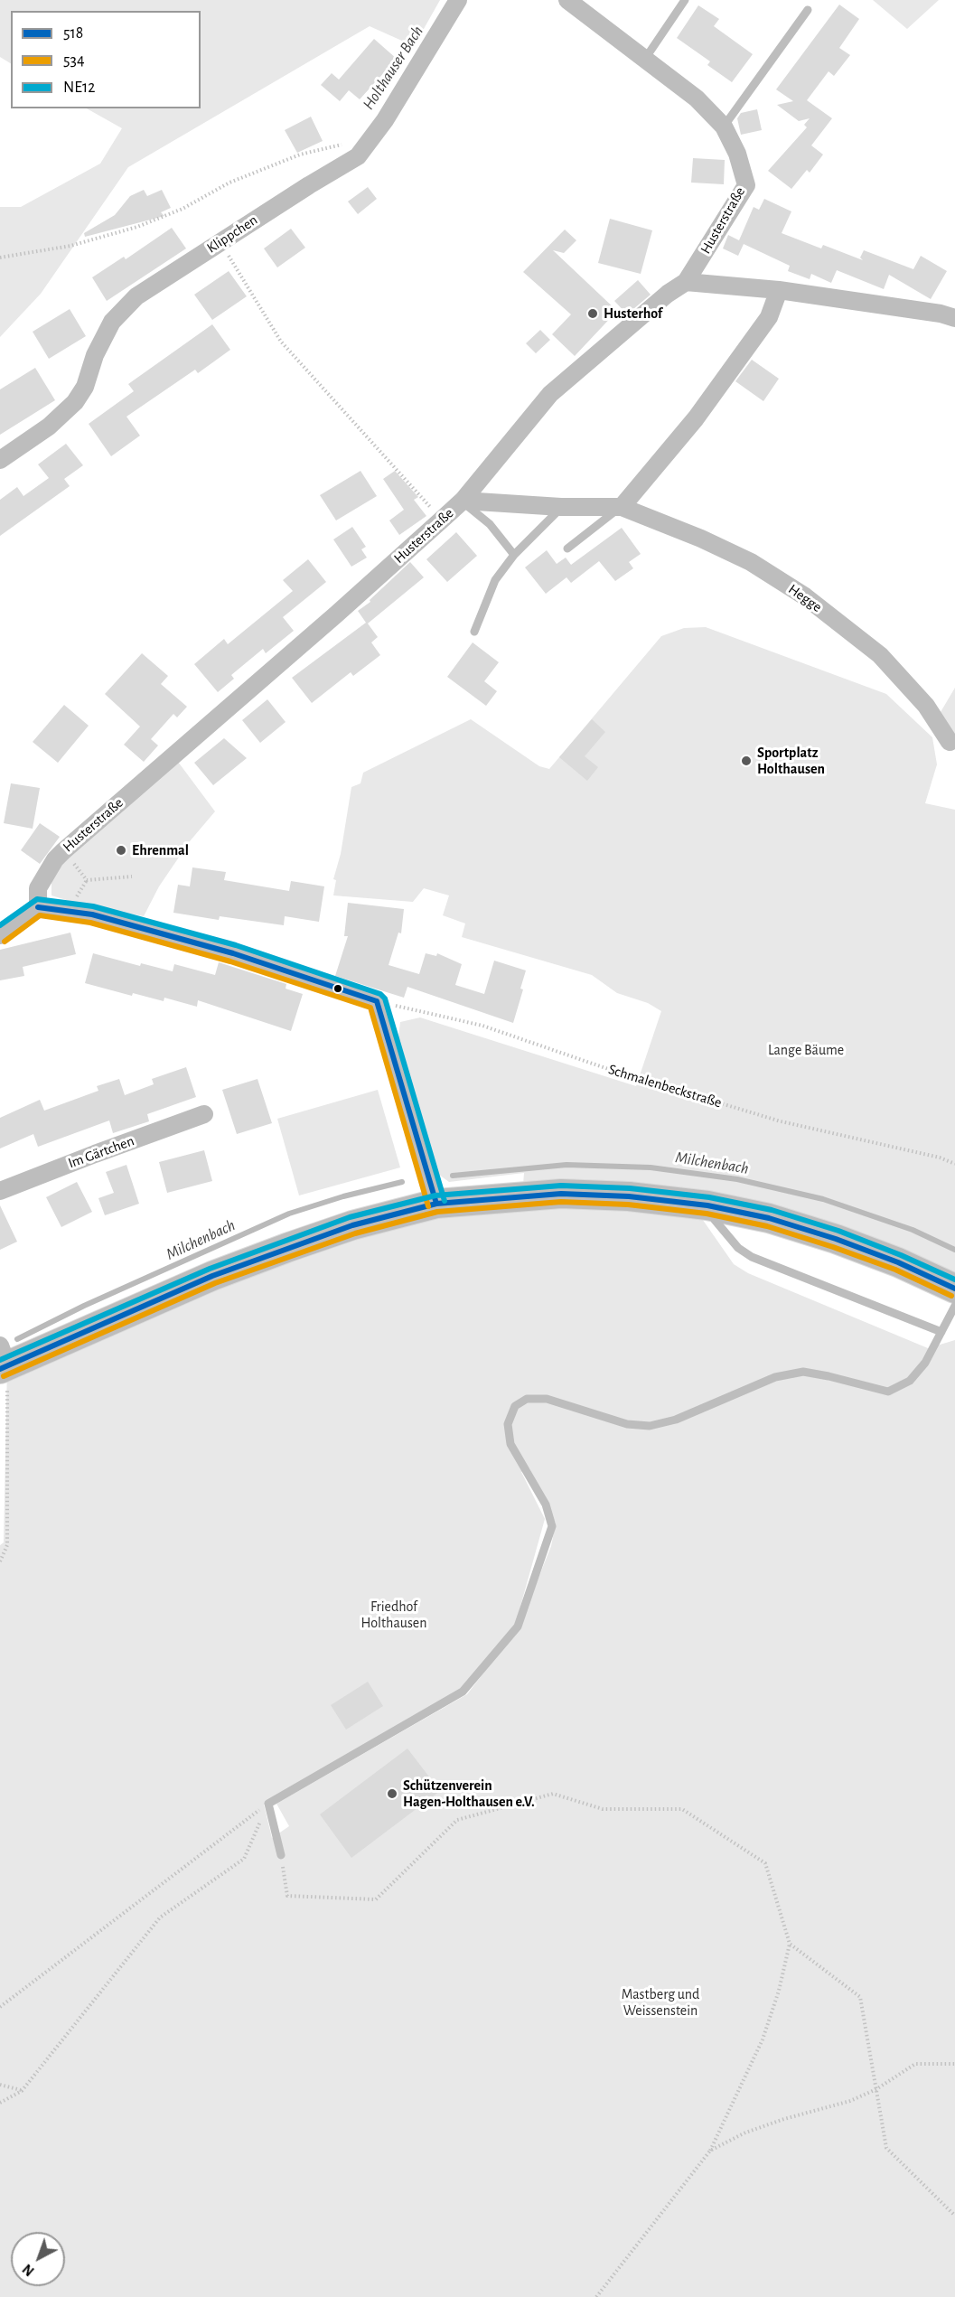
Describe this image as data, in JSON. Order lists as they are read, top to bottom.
{
  "streets": {
    "street": [
      "Husterstraße",
      "Klippchen",
      "Hegge",
      "Im Gärtchen"
    ],
    "path": ["Schmalenbeckstraße"]
  },
  "crossings": [
    ["Husterstraße", "Hegge"]
  ],
  "water": ["Holthauser Bach", "Milchenbach"],
  "parks": ["Lange Bäume", "Friedhof Holthausen", "Mastberg und Weissenstein"],
  "places": [
    "Husterhof",
    "Sportplatz Holthausen",
    "Ehrenmal",
    "Schützenverein Hagen-Holthausen e.V."
  ],
  "lines": ["transit line NE12", "transit line 518", "transit line 534"],
  "legend": ["518", "534", "NE12"],
  "north": "bottom left"
}
